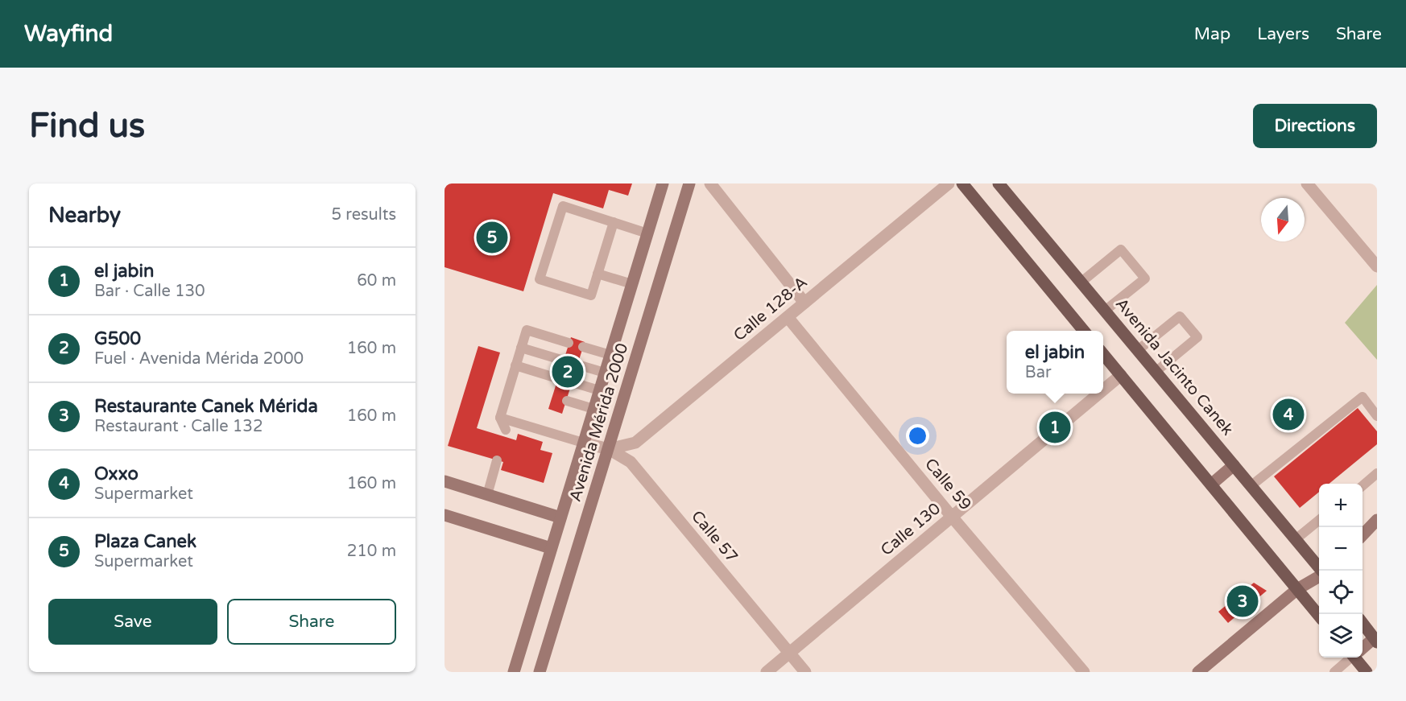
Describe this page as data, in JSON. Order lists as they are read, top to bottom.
{
  "streets": {
    "main road": ["Avenida Jacinto Canek", "Avenida Mérida 2000"],
    "street": [
      "Calle 128-A",
      "Calle 59",
      "Calle 130",
      "Calle 57"
    ]
  },
  "crossings": [
    ["Calle 128-A", "Avenida Mérida 2000"],
    ["Calle 128-A", "Calle 59"],
    ["Calle 128-A", "Calle 57"],
    ["Avenida Mérida 2000", "Calle 57"],
    ["Calle 59", "Calle 130"],
    ["Calle 130", "Calle 57"]
  ],
  "north": "bottom",
  "page": {
    "header": "Wayfind",
    "nav": ["Map", "Layers", "Share"],
    "buttons": [
      "Directions",
      ["Save", "Share"]
    ],
    "title": "Find us",
    "heading": ["Nearby", "5 results"],
    "pins": [
      "5",
      "2",
      "4",
      "1",
      "3"
    ],
    "list": [
      {
        "mark": "1",
        "name": "el jabin",
        "note": "Bar · Calle 130",
        "value": "60 m"
      },
      {
        "mark": "2",
        "name": "G500",
        "note": "Fuel · Avenida Mérida 2000",
        "value": "160 m"
      },
      {
        "mark": "3",
        "name": "Restaurante Canek Mérida",
        "note": "Restaurant · Calle 132",
        "value": "160 m"
      },
      {
        "mark": "4",
        "name": "Oxxo",
        "note": "Supermarket",
        "value": "160 m"
      },
      {
        "mark": "5",
        "name": "Plaza Canek",
        "note": "Supermarket",
        "value": "210 m"
      }
    ],
    "popup": ["el jabin", "Bar"],
    "map_buttons": ["+", "−"]
  }
}
